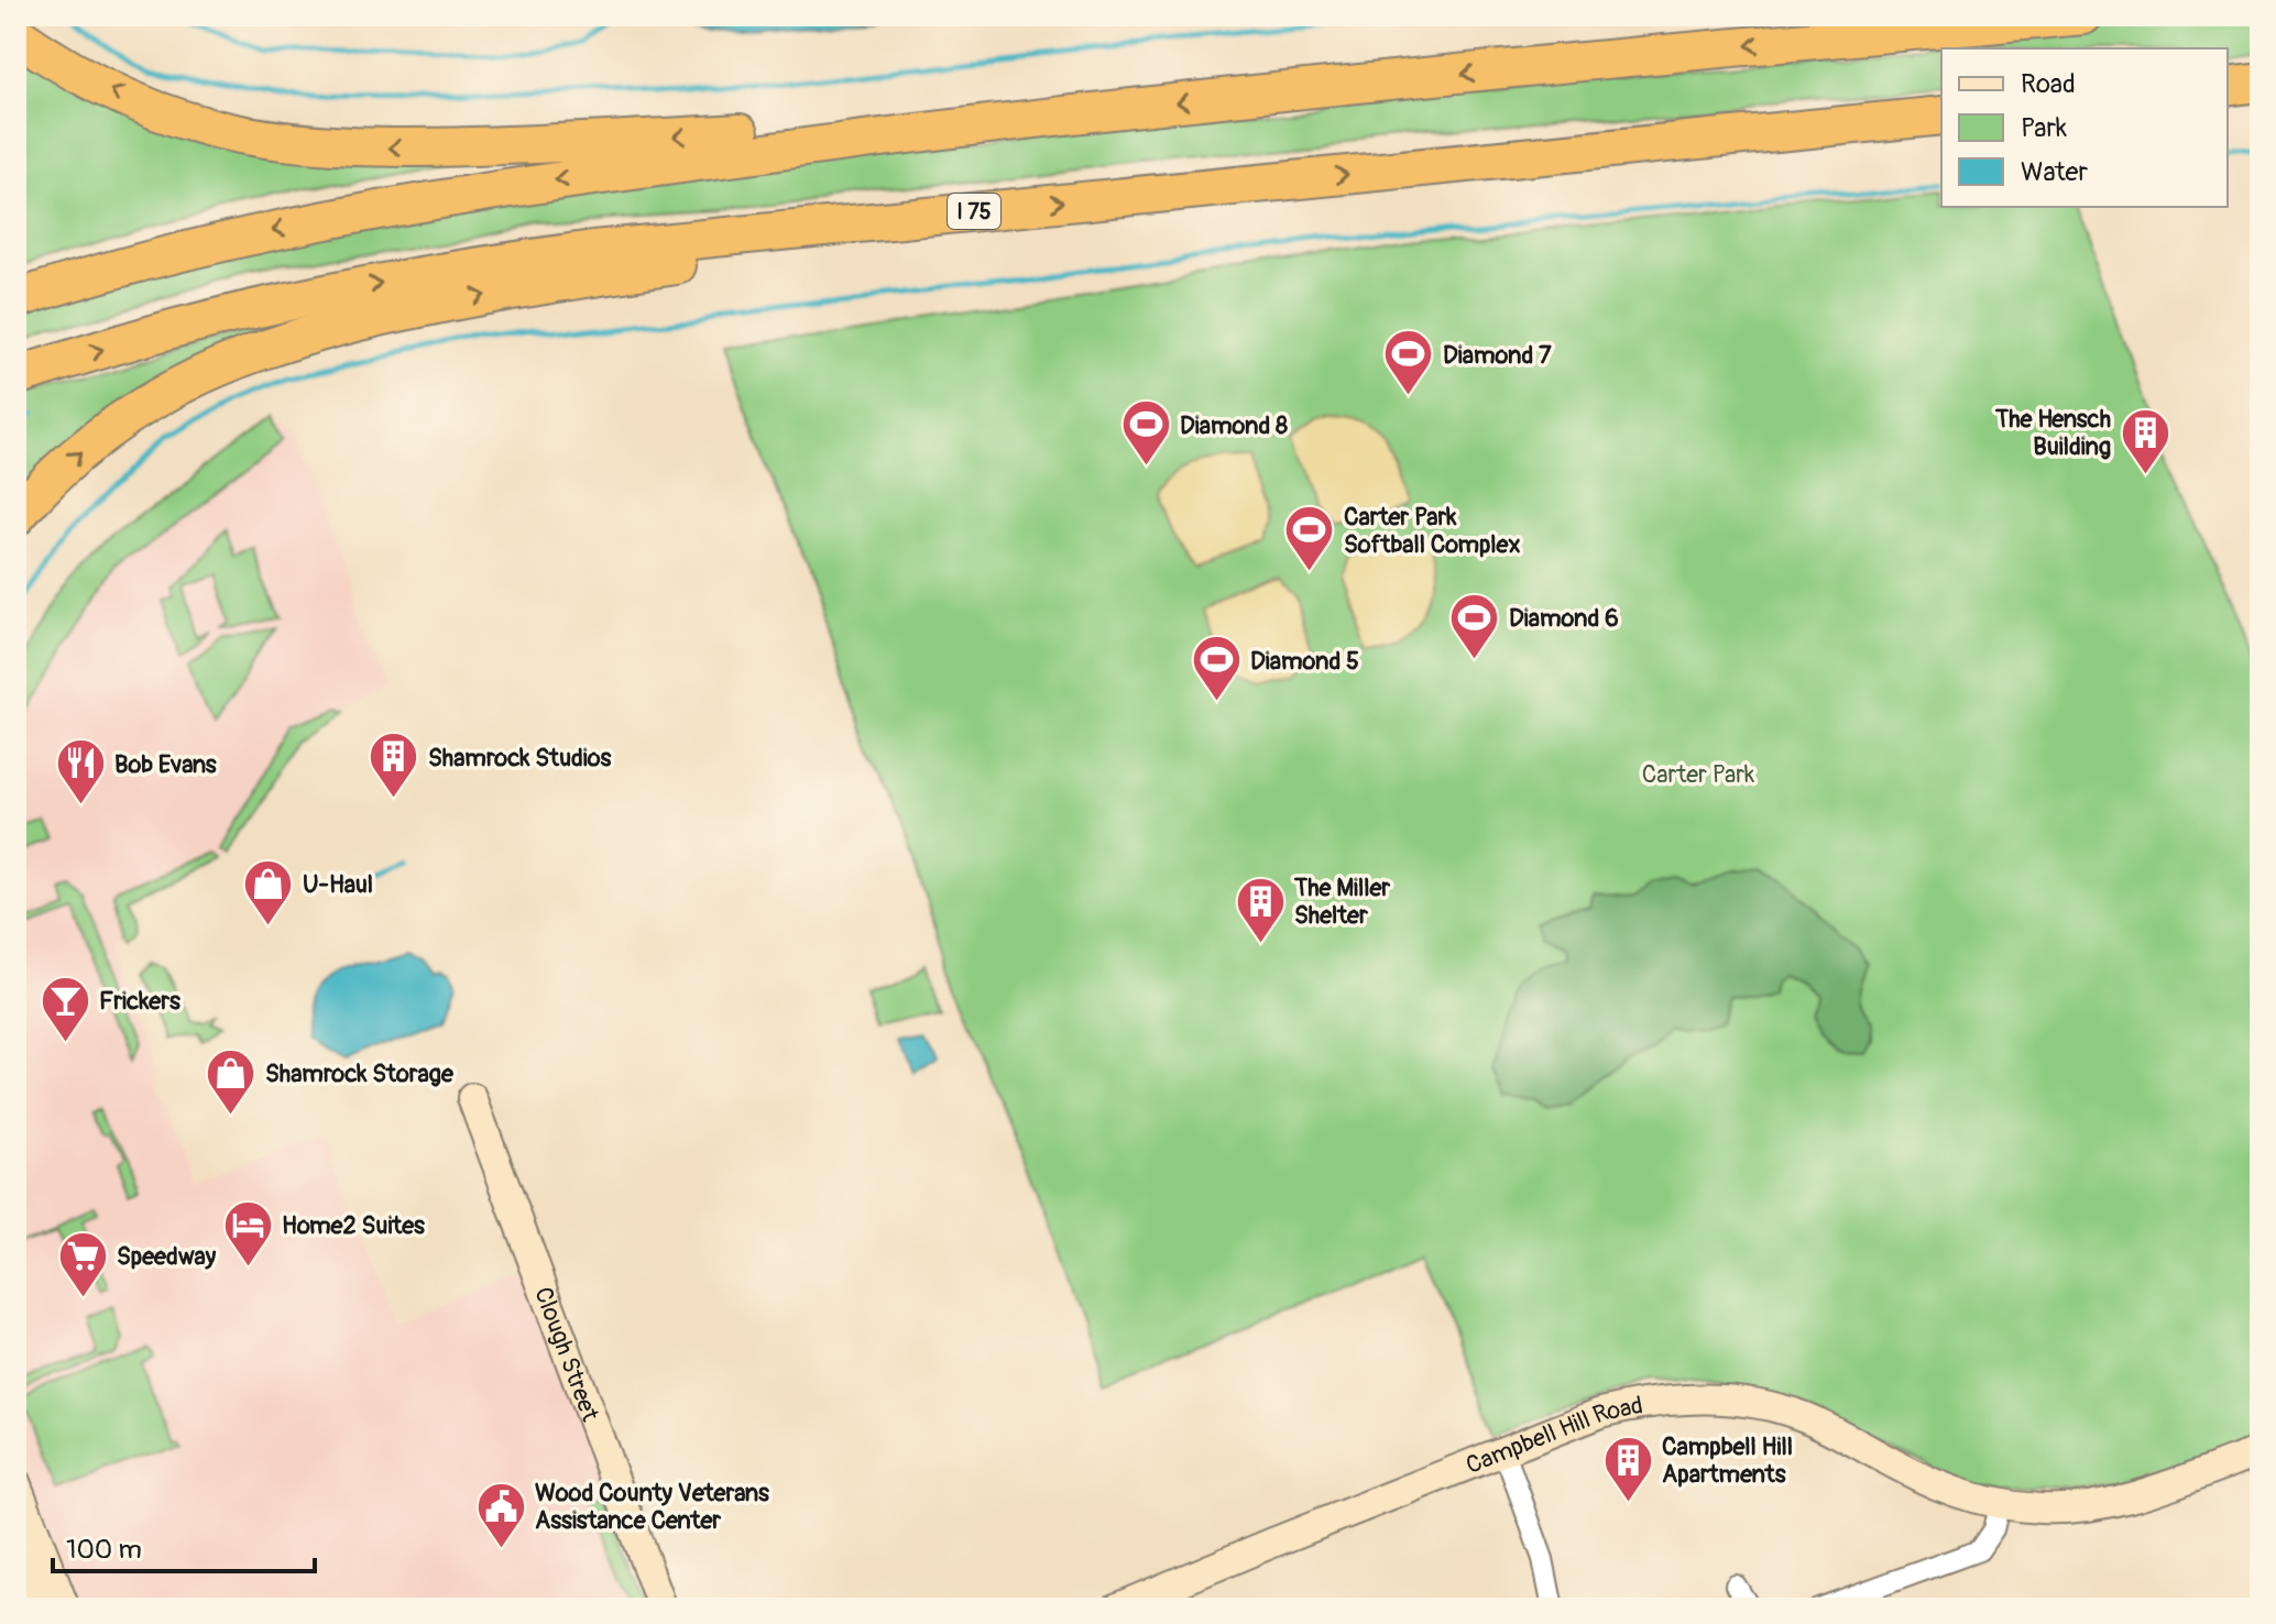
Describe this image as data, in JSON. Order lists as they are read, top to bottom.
{
  "streets": {
    "highway": ["I 75"],
    "main road": ["Clough Street", "Campbell Hill Road"]
  },
  "parks": ["Carter Park"],
  "places": {
    "sports": [
      "Diamond 7",
      "Diamond 8",
      "Carter Park Softball Complex",
      "Diamond 6",
      "Diamond 5"
    ],
    "building": [
      "The Hensch Building",
      "Shamrock Studios",
      "The Miller Shelter",
      "Campbell Hill Apartments"
    ],
    "restaurant": ["Bob Evans"],
    "shop": ["U-Haul", "Shamrock Storage"],
    "bar": ["Frickers"],
    "hotel": ["Home2 Suites"],
    "supermarket": ["Speedway"],
    "public building": ["Wood County Veterans Assistance Center"]
  },
  "legend": ["Road", "Park", "Water"],
  "scale_bar": "100 m"
}
